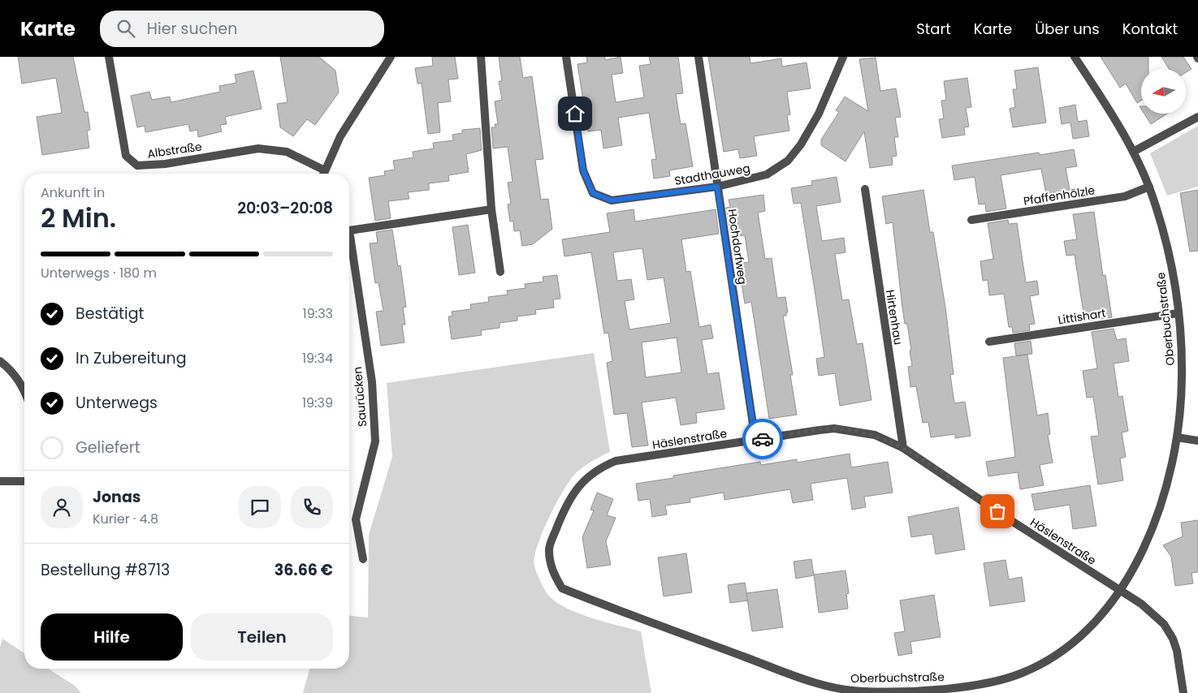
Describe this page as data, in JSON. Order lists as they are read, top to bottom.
{
  "streets": {
    "street": [
      "Albstraße",
      "Stadthauweg",
      "Pfaffenhölzle",
      "Hochdorfweg",
      "Littishart",
      "Hirtenhau",
      "Oberbuchstraße",
      "Saurücken",
      "Häslenstraße"
    ]
  },
  "crossings": [
    ["Stadthauweg", "Hochdorfweg"],
    ["Pfaffenhölzle", "Oberbuchstraße"],
    ["Hochdorfweg", "Häslenstraße"],
    ["Littishart", "Oberbuchstraße"],
    ["Hirtenhau", "Häslenstraße"],
    ["Oberbuchstraße", "Häslenstraße"]
  ],
  "north": "left",
  "page": {
    "header": "Karte",
    "search": "Hier suchen",
    "nav": [
      "Start",
      "Karte",
      "Über uns",
      "Kontakt"
    ],
    "heading": ["2 Min.", "Ankunft in", "20:03–20:08"],
    "panel": [
      "Jonas",
      "Kurier · 4.8",
      "Bestellung #8713",
      "36.66 €"
    ],
    "bar": "Unterwegs · 180 m",
    "list": [
      ["Bestätigt", "19:33"],
      ["In Zubereitung", "19:34"],
      ["Unterwegs", "19:39"],
      "Geliefert"
    ],
    "buttons": ["Hilfe", "Teilen"]
  }
}
